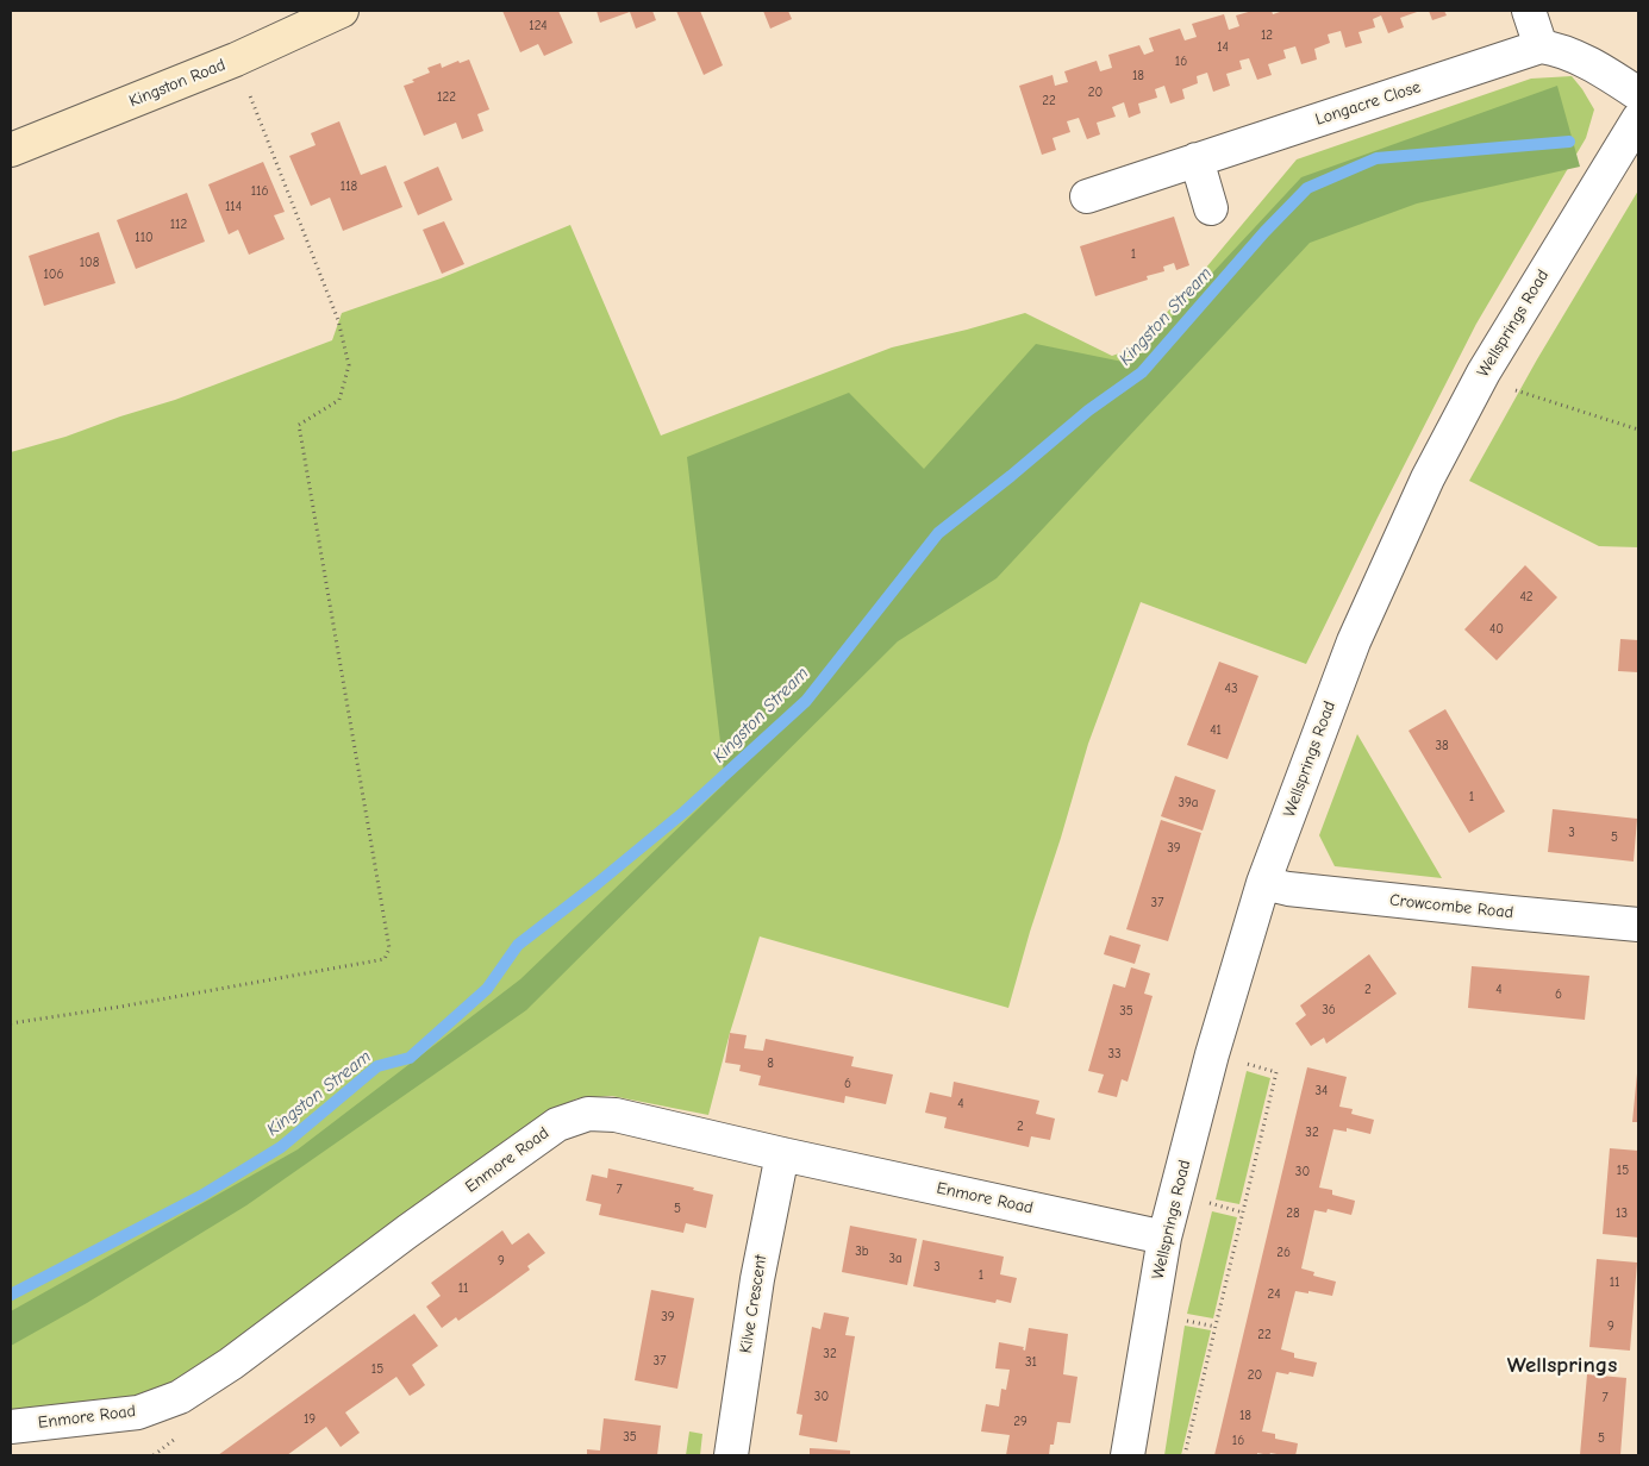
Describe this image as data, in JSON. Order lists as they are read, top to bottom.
{
  "streets": {
    "street": [
      "Kingston Road",
      "Longacre Close",
      "Wellsprings Road",
      "Crowcombe Road",
      "Enmore Road",
      "Kilve Crescent"
    ]
  },
  "crossings": [
    ["Wellsprings Road", "Crowcombe Road"],
    ["Wellsprings Road", "Enmore Road"],
    ["Enmore Road", "Kilve Crescent"]
  ],
  "districts": ["Wellsprings"],
  "water": ["Kingston Stream"],
  "house_numbers": [
    "124",
    "12",
    "14",
    "16",
    "18",
    "20",
    "122",
    "22",
    "118",
    "116",
    "114",
    "112",
    "110",
    "1",
    "108",
    "106",
    "42",
    "40",
    "43",
    "41",
    "38",
    "1",
    "39a",
    "3",
    "5",
    "39",
    "37",
    "2",
    "4",
    "6",
    "36",
    "35",
    "33",
    "8",
    "6",
    "34",
    "4",
    "2",
    "32",
    "15",
    "30",
    "7",
    "5",
    "28",
    "13",
    "3b",
    "26",
    "3a",
    "9",
    "3",
    "1",
    "11",
    "11",
    "24",
    "39",
    "9",
    "22",
    "32",
    "37",
    "31",
    "15",
    "20",
    "30",
    "7",
    "18",
    "19",
    "29",
    "35",
    "5",
    "16"
  ]
}
